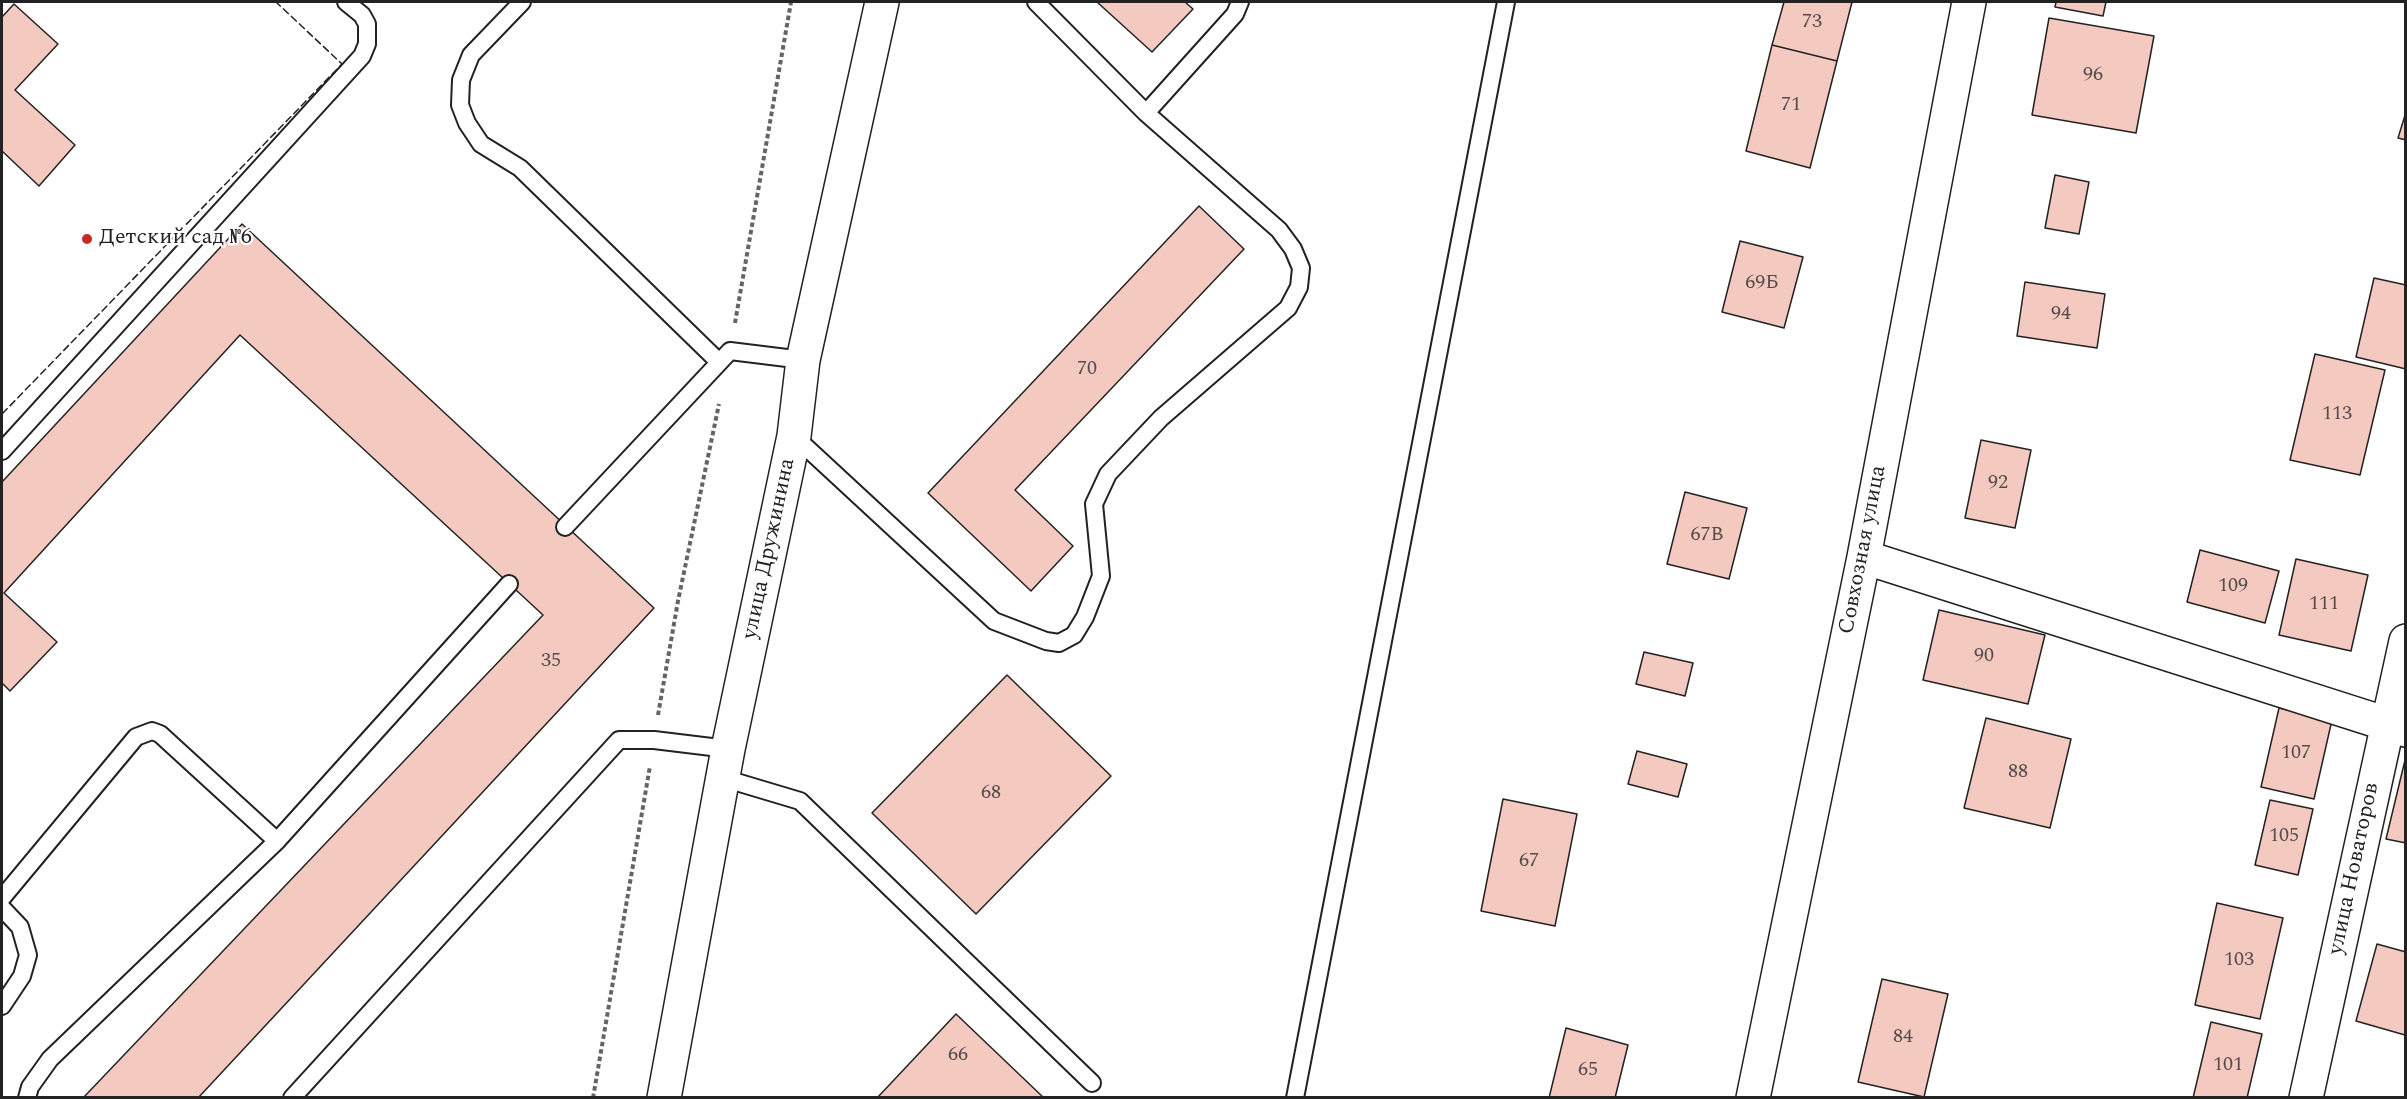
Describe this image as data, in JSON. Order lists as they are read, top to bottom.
{
  "streets": {
    "street": ["улица Дружинина", "Совхозная улица", "улица Новаторов"]
  },
  "places": ["Детский сад №6"],
  "house_numbers": [
    "73",
    "96",
    "71",
    "69Б",
    "94",
    "70",
    "113",
    "92",
    "67В",
    "109",
    "111",
    "90",
    "35",
    "107",
    "88",
    "68",
    "105",
    "67",
    "103",
    "84",
    "66",
    "101",
    "65"
  ]
}
